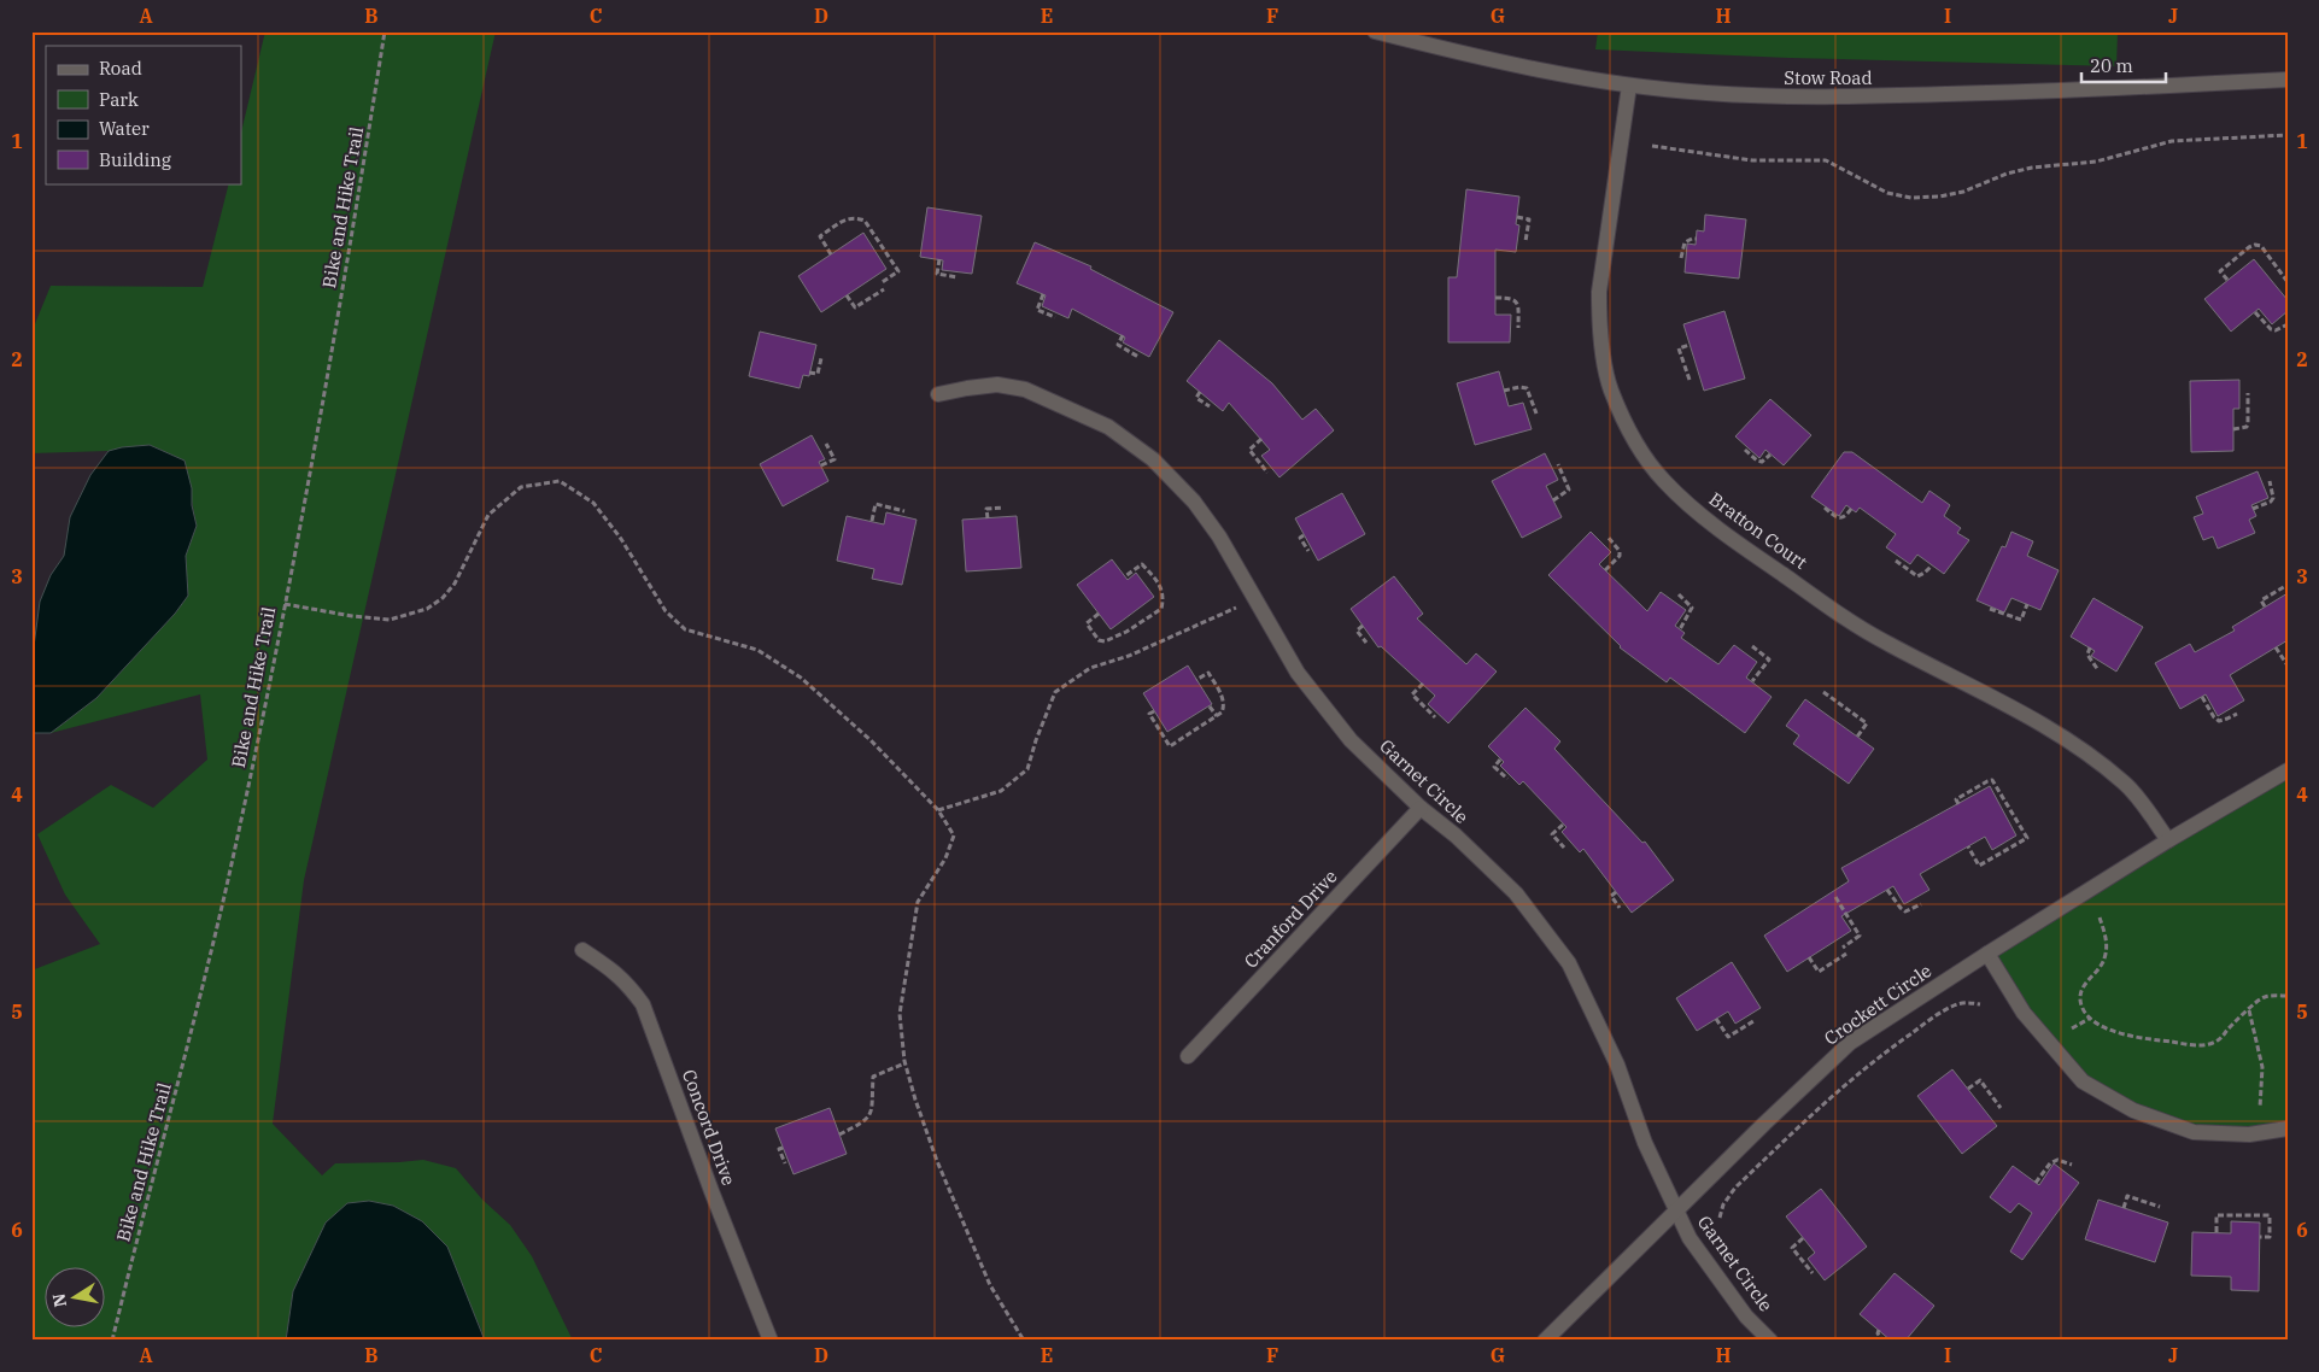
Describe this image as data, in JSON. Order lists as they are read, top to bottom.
{
  "streets": {
    "street": [
      "Stow Road",
      "Bratton Court",
      "Garnet Circle",
      "Cranford Drive",
      "Crockett Circle",
      "Concord Drive"
    ],
    "path": ["Bike and Hike Trail"]
  },
  "crossings": [
    ["Stow Road", "Bratton Court"],
    ["Bratton Court", "Crockett Circle"],
    ["Garnet Circle", "Cranford Drive"],
    ["Garnet Circle", "Crockett Circle"]
  ],
  "legend": [
    "Road",
    "Park",
    "Water",
    "Building"
  ],
  "scale_bar": "20 m",
  "north": "left",
  "grid": {
    "columns": [
      "A",
      "B",
      "C",
      "D",
      "E",
      "F",
      "G",
      "H",
      "I",
      "J"
    ],
    "rows": [
      "1",
      "2",
      "3",
      "4",
      "5",
      "6"
    ]
  }
}
